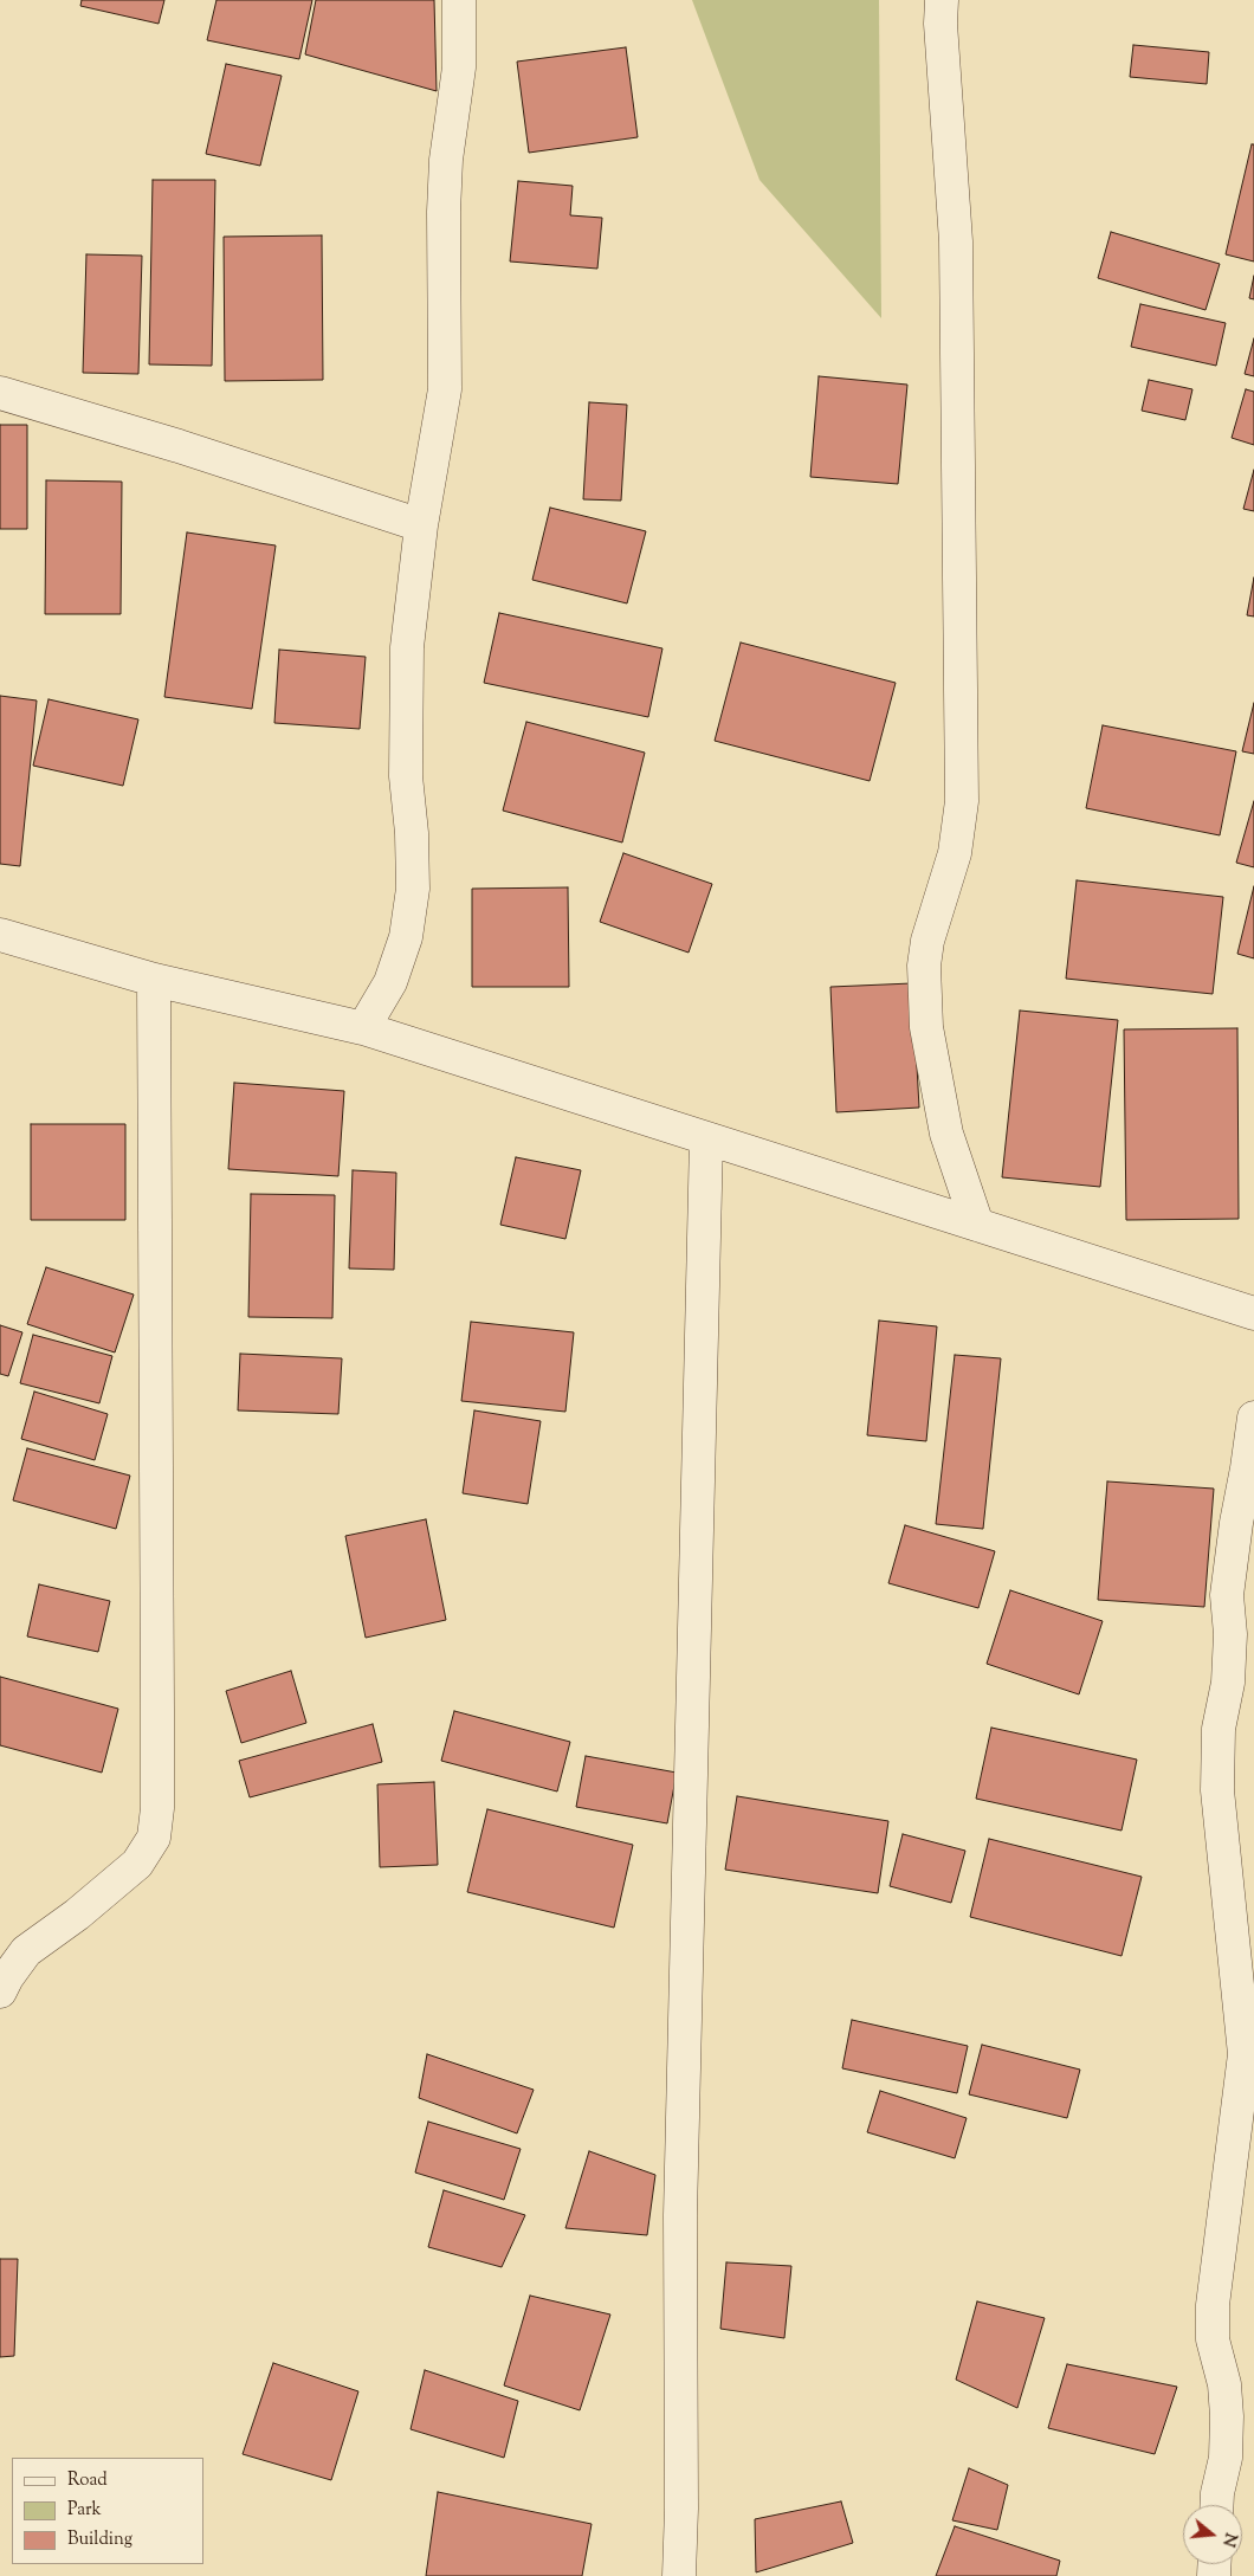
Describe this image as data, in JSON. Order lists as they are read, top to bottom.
{
  "legend": ["Road", "Park", "Building"],
  "north": "right"
}
